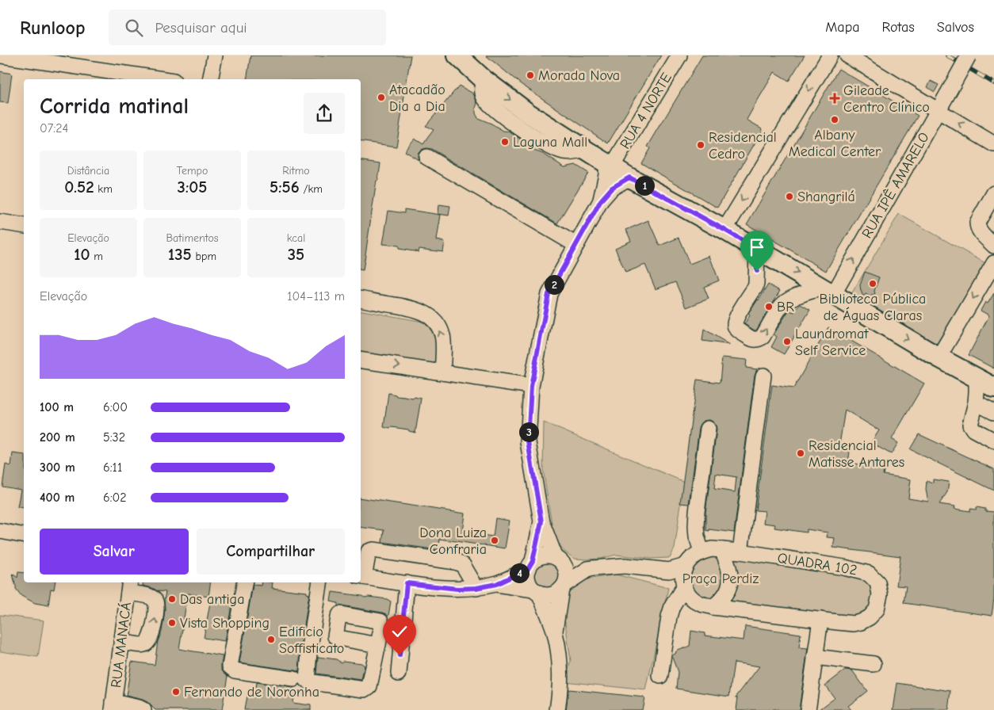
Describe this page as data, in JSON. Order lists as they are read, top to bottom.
{
  "streets": {
    "street": [
      "RUA 4 NORTE",
      "RUA IPÊ AMARELO",
      "QUADRA 102",
      "RUA MANACÁ"
    ]
  },
  "parks": ["Praça Perdiz"],
  "places": {
    "other": [
      "Morada Nova",
      "Atacadão Dia a Dia",
      "Albany Medical Center",
      "Laguna Mall",
      "Residencial Cedro",
      "Shangrilá",
      "Biblioteca Pública de Águas Claras",
      "BR",
      "Laundromat Self Service",
      "Residencial Matisse Antares",
      "Dona Luiza Confraria",
      "Das antiga",
      "Vista Shopping",
      "Edificio Soffisticato",
      "Fernando de Noronha"
    ],
    "health": ["Gileade Centro Clínico"]
  },
  "page": {
    "header": "Runloop",
    "search": "Pesquisar aqui",
    "nav": ["Mapa", "Rotas", "Salvos"],
    "heading": ["Corrida matinal", "07:24"],
    "stats": [
      ["Distância", "0.52 km"],
      ["Tempo", "3:05"],
      ["Ritmo", "5:56 /km"],
      ["Elevação", "10 m"],
      ["Batimentos", "135 bpm"],
      ["kcal", "35"]
    ],
    "pins": [
      "1",
      "2",
      "3",
      "4"
    ],
    "chart": ["Elevação", "104–113 m"],
    "list": [
      {
        "name": "100 m",
        "note": "6:00"
      },
      {
        "name": "200 m",
        "note": "5:32"
      },
      {
        "name": "300 m",
        "note": "6:11"
      },
      {
        "name": "400 m",
        "note": "6:02"
      }
    ],
    "buttons": ["Salvar", "Compartilhar"]
  }
}
